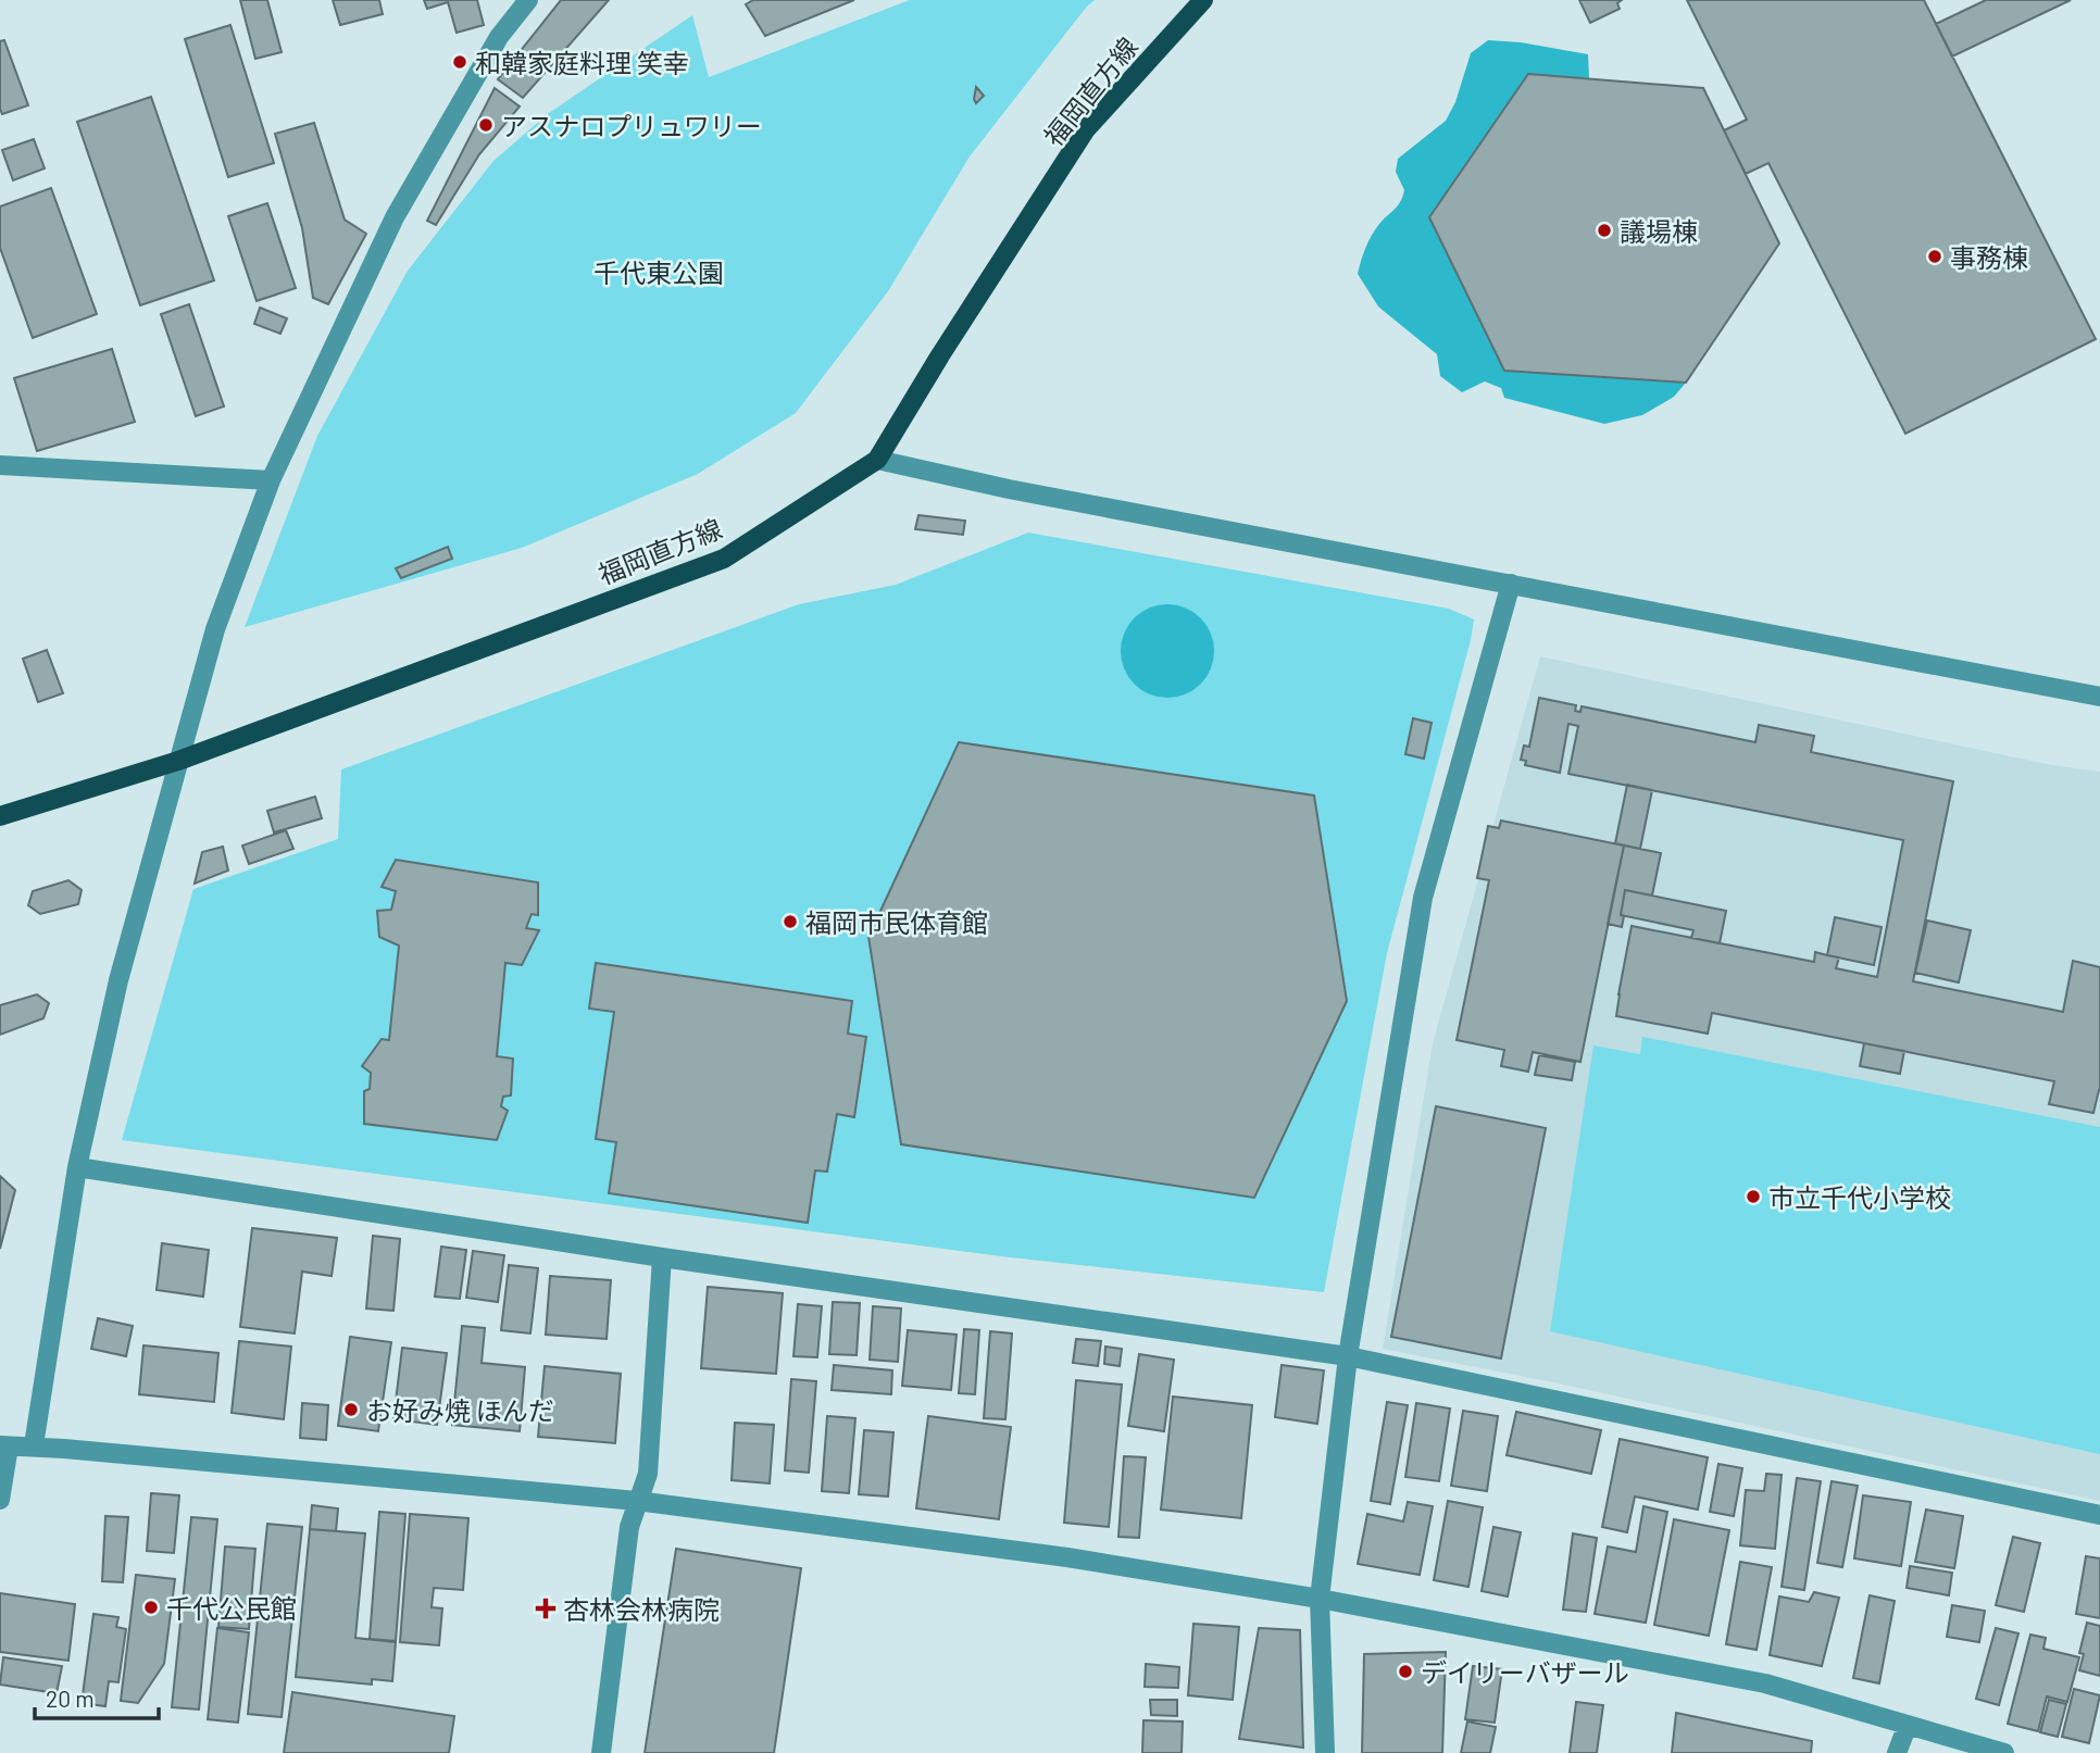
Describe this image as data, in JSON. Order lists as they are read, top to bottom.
{
  "streets": {
    "main road": ["福岡直方線"]
  },
  "parks": ["千代東公園"],
  "places": {
    "other": [
      "和韓家庭料理 笑幸",
      "アスナロプリュワリー",
      "議場棟",
      "事務棟",
      "福岡市民体育館",
      "市立千代小学校",
      "お好み焼 ほんだ",
      "千代公民館",
      "デイリーバザール"
    ],
    "health": ["杏林会林病院"]
  },
  "scale_bar": "20 m"
}
